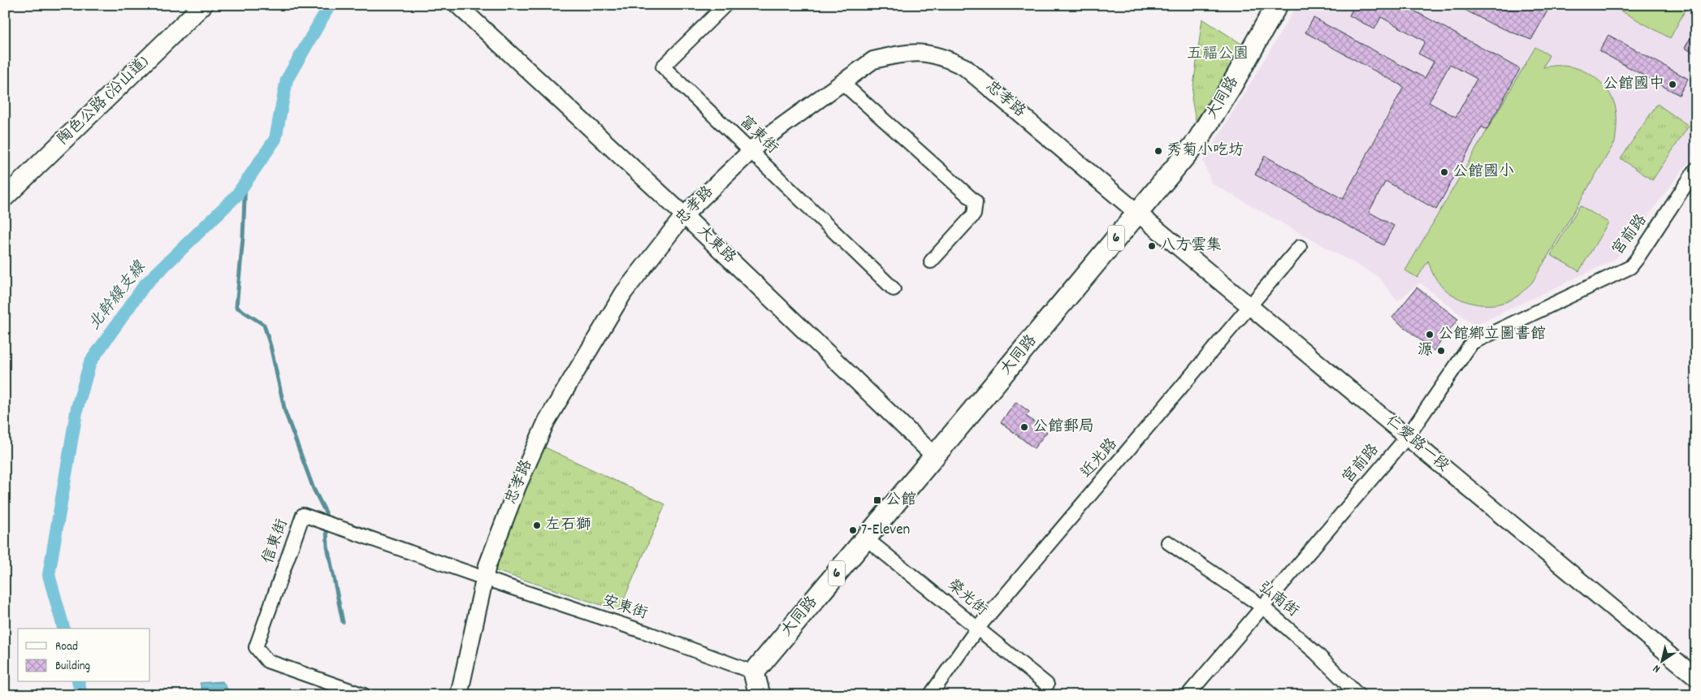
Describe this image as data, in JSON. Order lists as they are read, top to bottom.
{
  "streets": {
    "main road": ["大同路", "陶色公路 (沿山道)", "6"],
    "street": [
      "忠孝路",
      "富東街",
      "宮前路",
      "大東路",
      "仁愛路一段",
      "近光路",
      "信東街",
      "榮光街",
      "弘南街",
      "安東街"
    ]
  },
  "crossings": [
    ["大同路", "忠孝路"],
    ["大同路", "大東路"],
    ["大同路", "仁愛路一段"],
    ["大同路", "榮光街"],
    ["大同路", "安東街"],
    ["忠孝路", "富東街"],
    ["忠孝路", "大東路"],
    ["忠孝路", "仁愛路一段"],
    ["忠孝路", "信東街"],
    ["忠孝路", "安東街"],
    ["宮前路", "仁愛路一段"],
    ["宮前路", "弘南街"],
    ["仁愛路一段", "近光路"],
    ["近光路", "榮光街"],
    ["信東街", "安東街"]
  ],
  "water": ["北幹線支線"],
  "parks": ["五福公園"],
  "places": {
    "other": [
      "公館國中",
      "秀菊小吃坊",
      "公館國小",
      "八方雲集",
      "公館鄉立圖書館",
      "源",
      "公館郵局",
      "左石獅",
      "7-Eleven"
    ],
    "transit": ["公館"]
  },
  "legend": ["Road", "Building"],
  "north": "bottom left"
}
